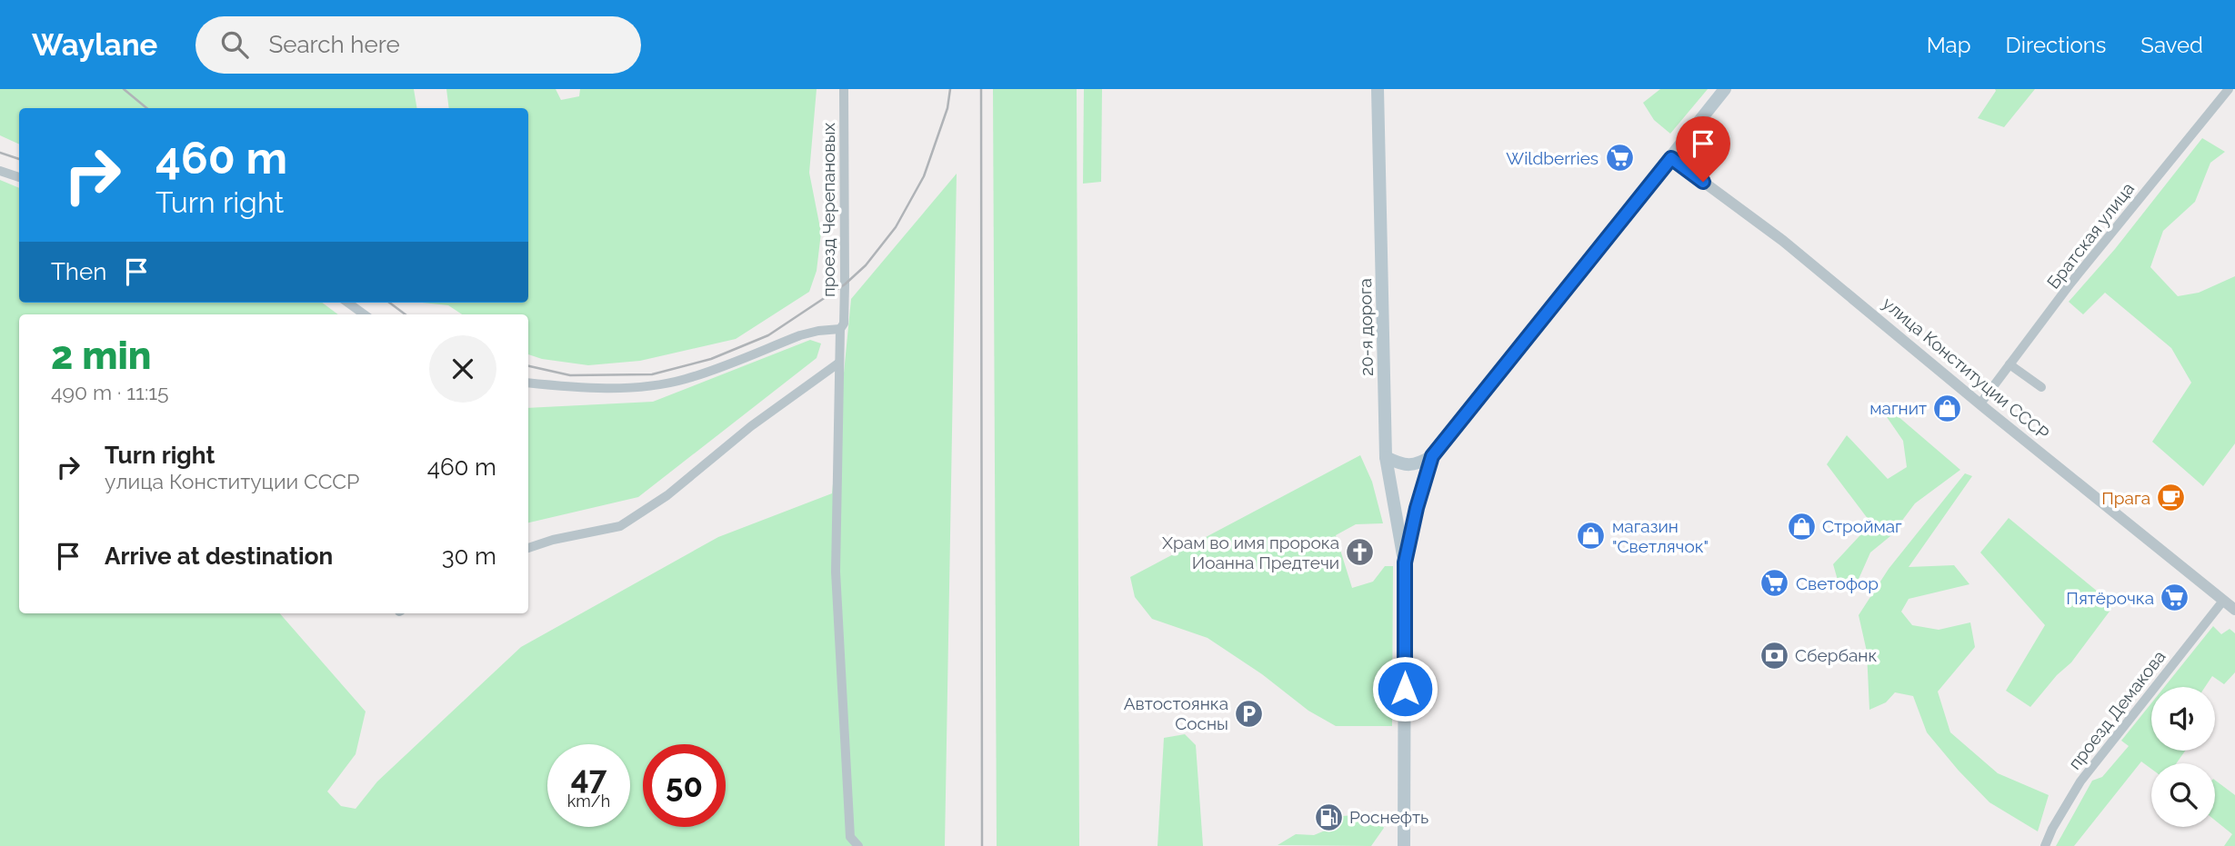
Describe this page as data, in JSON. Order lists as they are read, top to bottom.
{
  "streets": {
    "main road": ["20-я дорога"],
    "street": [
      "проезд Черепановых",
      "Братская улица",
      "улица Конституции СССР",
      "проезд Демакова"
    ]
  },
  "crossings": [
    ["Братская улица", "улица Конституции СССР"],
    ["улица Конституции СССР", "проезд Демакова"]
  ],
  "places": {
    "supermarket": ["Wildberries", "Светофор", "Пятёрочка"],
    "shop": ["магнит", "Строймаг", "магазин \"Светлячок\""],
    "cafe": ["Прага"],
    "church": ["Храм во имя пророка Иоанна Предтечи"],
    "bank": ["Сбербанк"],
    "parking": ["Автостоянка Сосны"],
    "fuel station": ["Роснефть"]
  },
  "page": {
    "header": "Waylane",
    "search": "Search here",
    "nav": ["Map", "Directions", "Saved"],
    "turn": ["460 m", "Turn right"],
    "then": "Then",
    "heading": ["2 min", "490 m · 11:15"],
    "list": [
      {
        "name": "Turn right",
        "note": "улица Конституции СССР",
        "value": "460 m"
      },
      {
        "name": "Arrive at destination",
        "value": "30 m"
      }
    ],
    "speed": "47 km/h",
    "limit": "50"
  }
}
